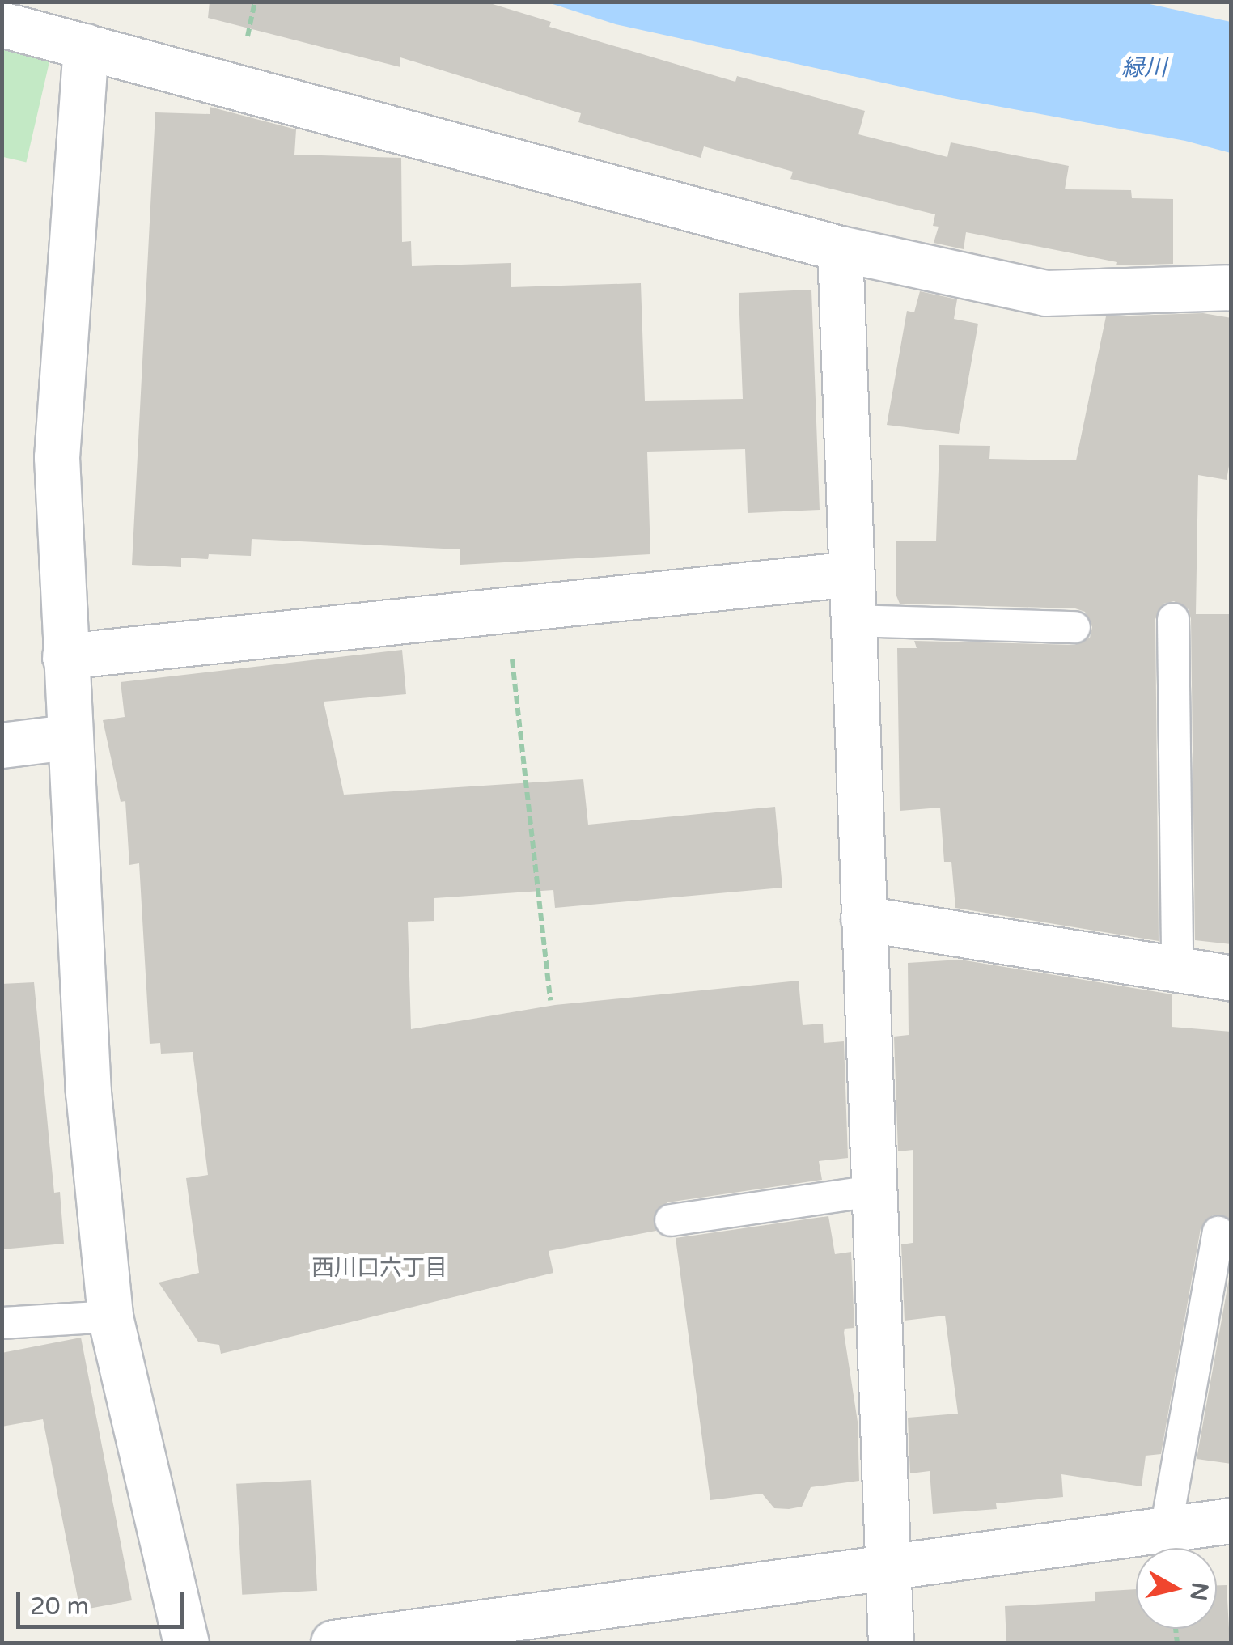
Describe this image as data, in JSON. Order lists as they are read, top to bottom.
{
  "districts": ["西川口六丁目"],
  "water": ["緑川"],
  "scale_bar": "20 m",
  "north": "right"
}
